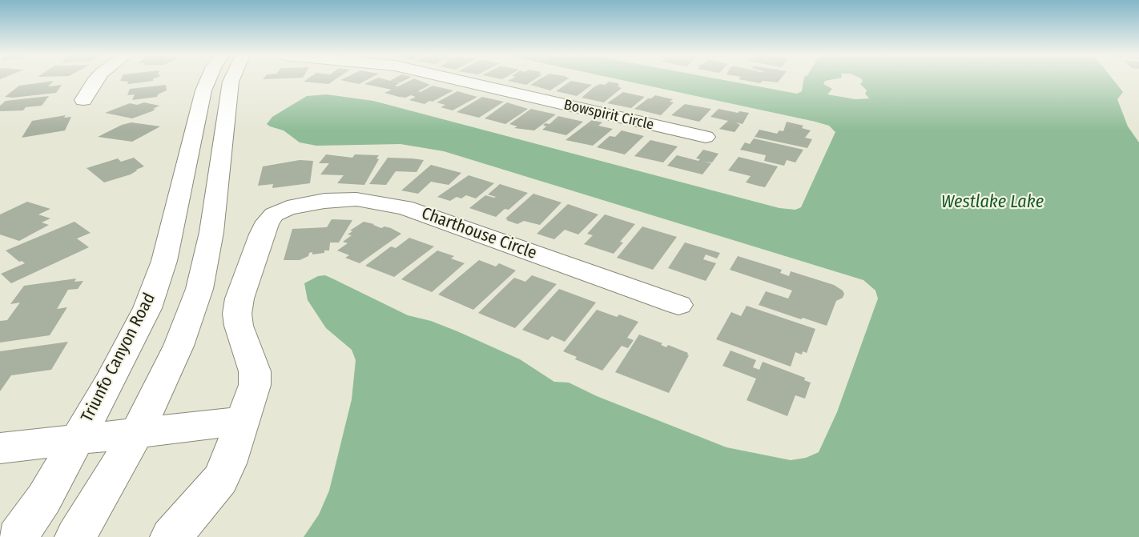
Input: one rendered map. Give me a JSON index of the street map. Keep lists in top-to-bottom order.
{
  "streets": {
    "street": ["Bowspirit Circle", "Charthouse Circle", "Triunfo Canyon Road"]
  },
  "water": ["Westlake Lake"]
}
